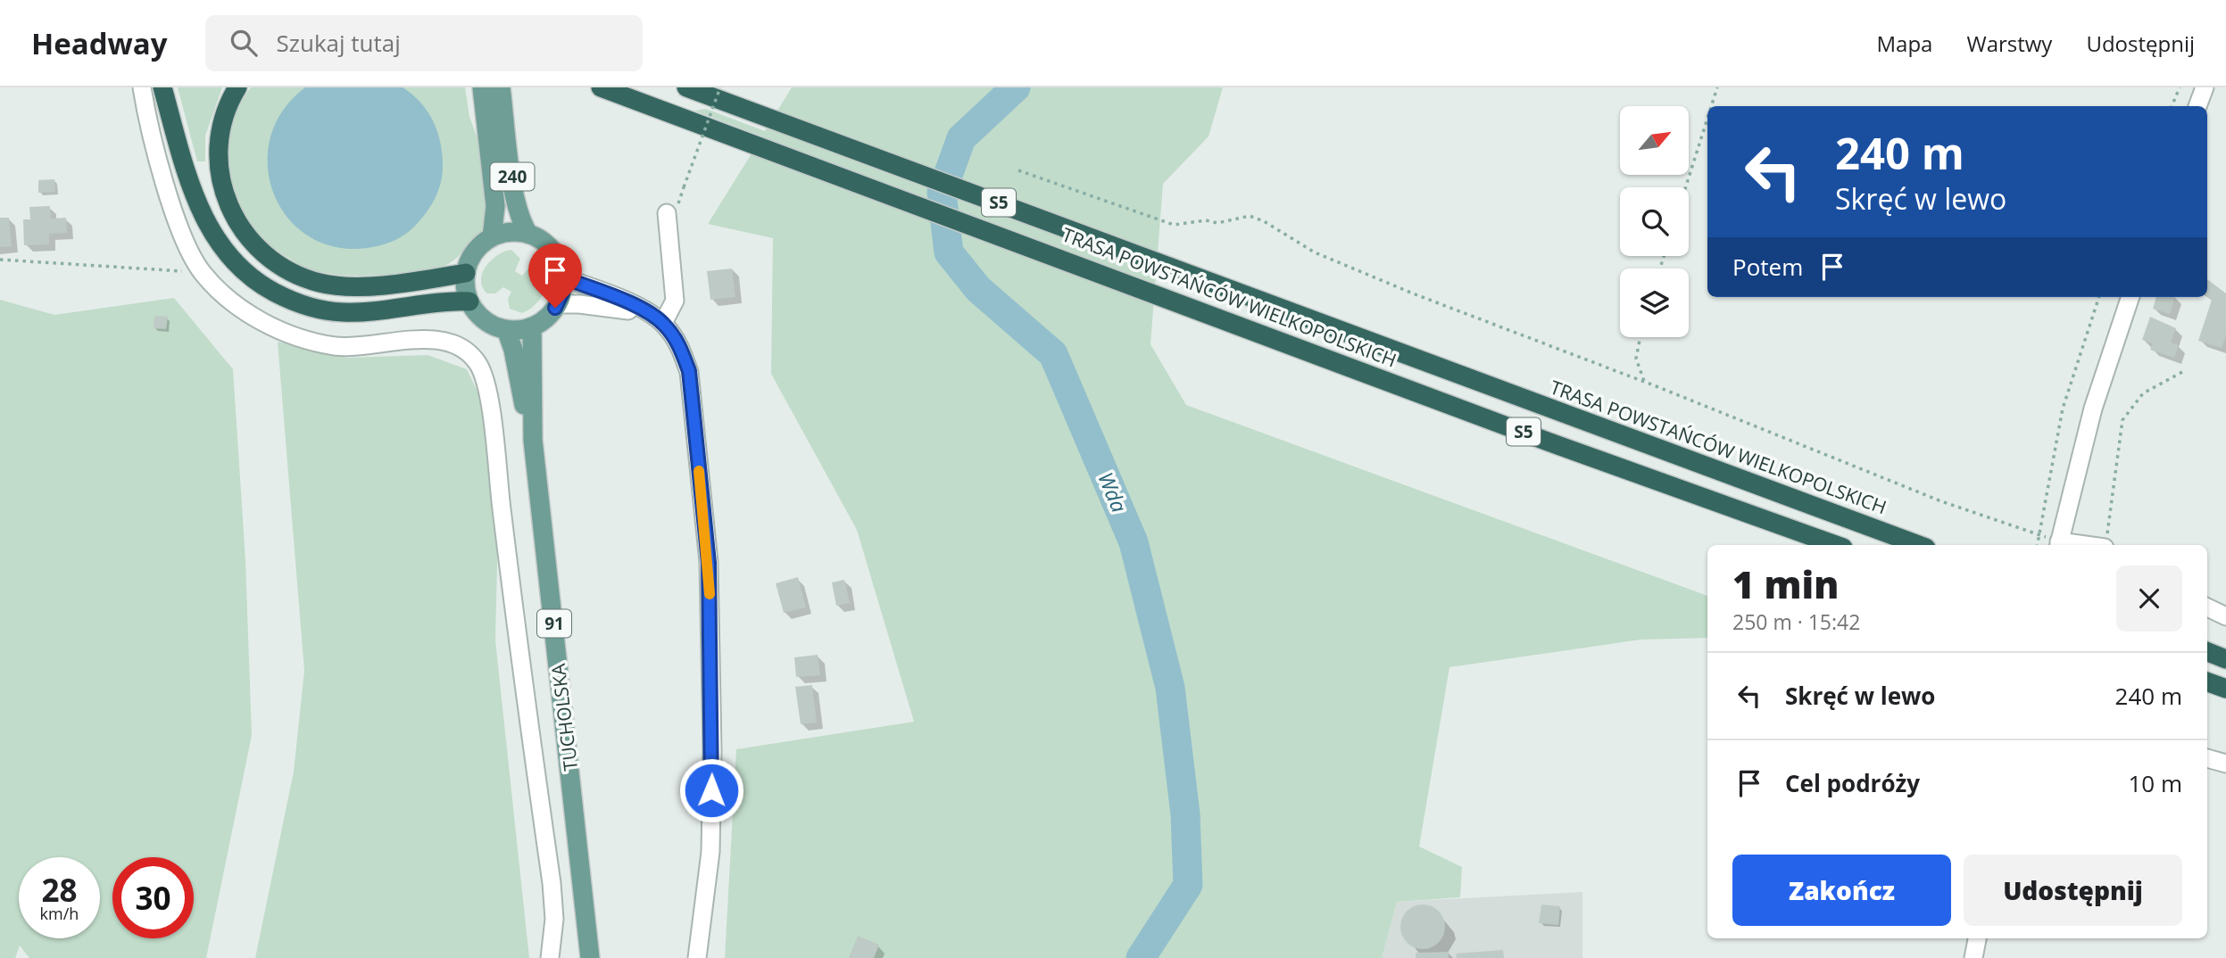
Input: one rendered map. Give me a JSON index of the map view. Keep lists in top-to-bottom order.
{
  "streets": {
    "highway": ["S5", "TRASA POWSTAŃCÓW WIELKOPOLSKICH"],
    "main road": ["240", "91", "TUCHOLSKA"]
  },
  "crossings": [
    ["240", "TUCHOLSKA"]
  ],
  "water": ["Wda"],
  "north": "top right",
  "page": {
    "header": "Headway",
    "search": "Szukaj tutaj",
    "nav": ["Mapa", "Warstwy", "Udostępnij"],
    "turn": ["240 m", "Skręć w lewo"],
    "then": "Potem",
    "heading": ["1 min", "250 m · 15:42"],
    "list": [
      {
        "name": "Skręć w lewo",
        "value": "240 m"
      },
      {
        "name": "Cel podróży",
        "value": "10 m"
      }
    ],
    "buttons": ["Zakończ", "Udostępnij"],
    "speed": "28 km/h",
    "limit": "30"
  }
}
